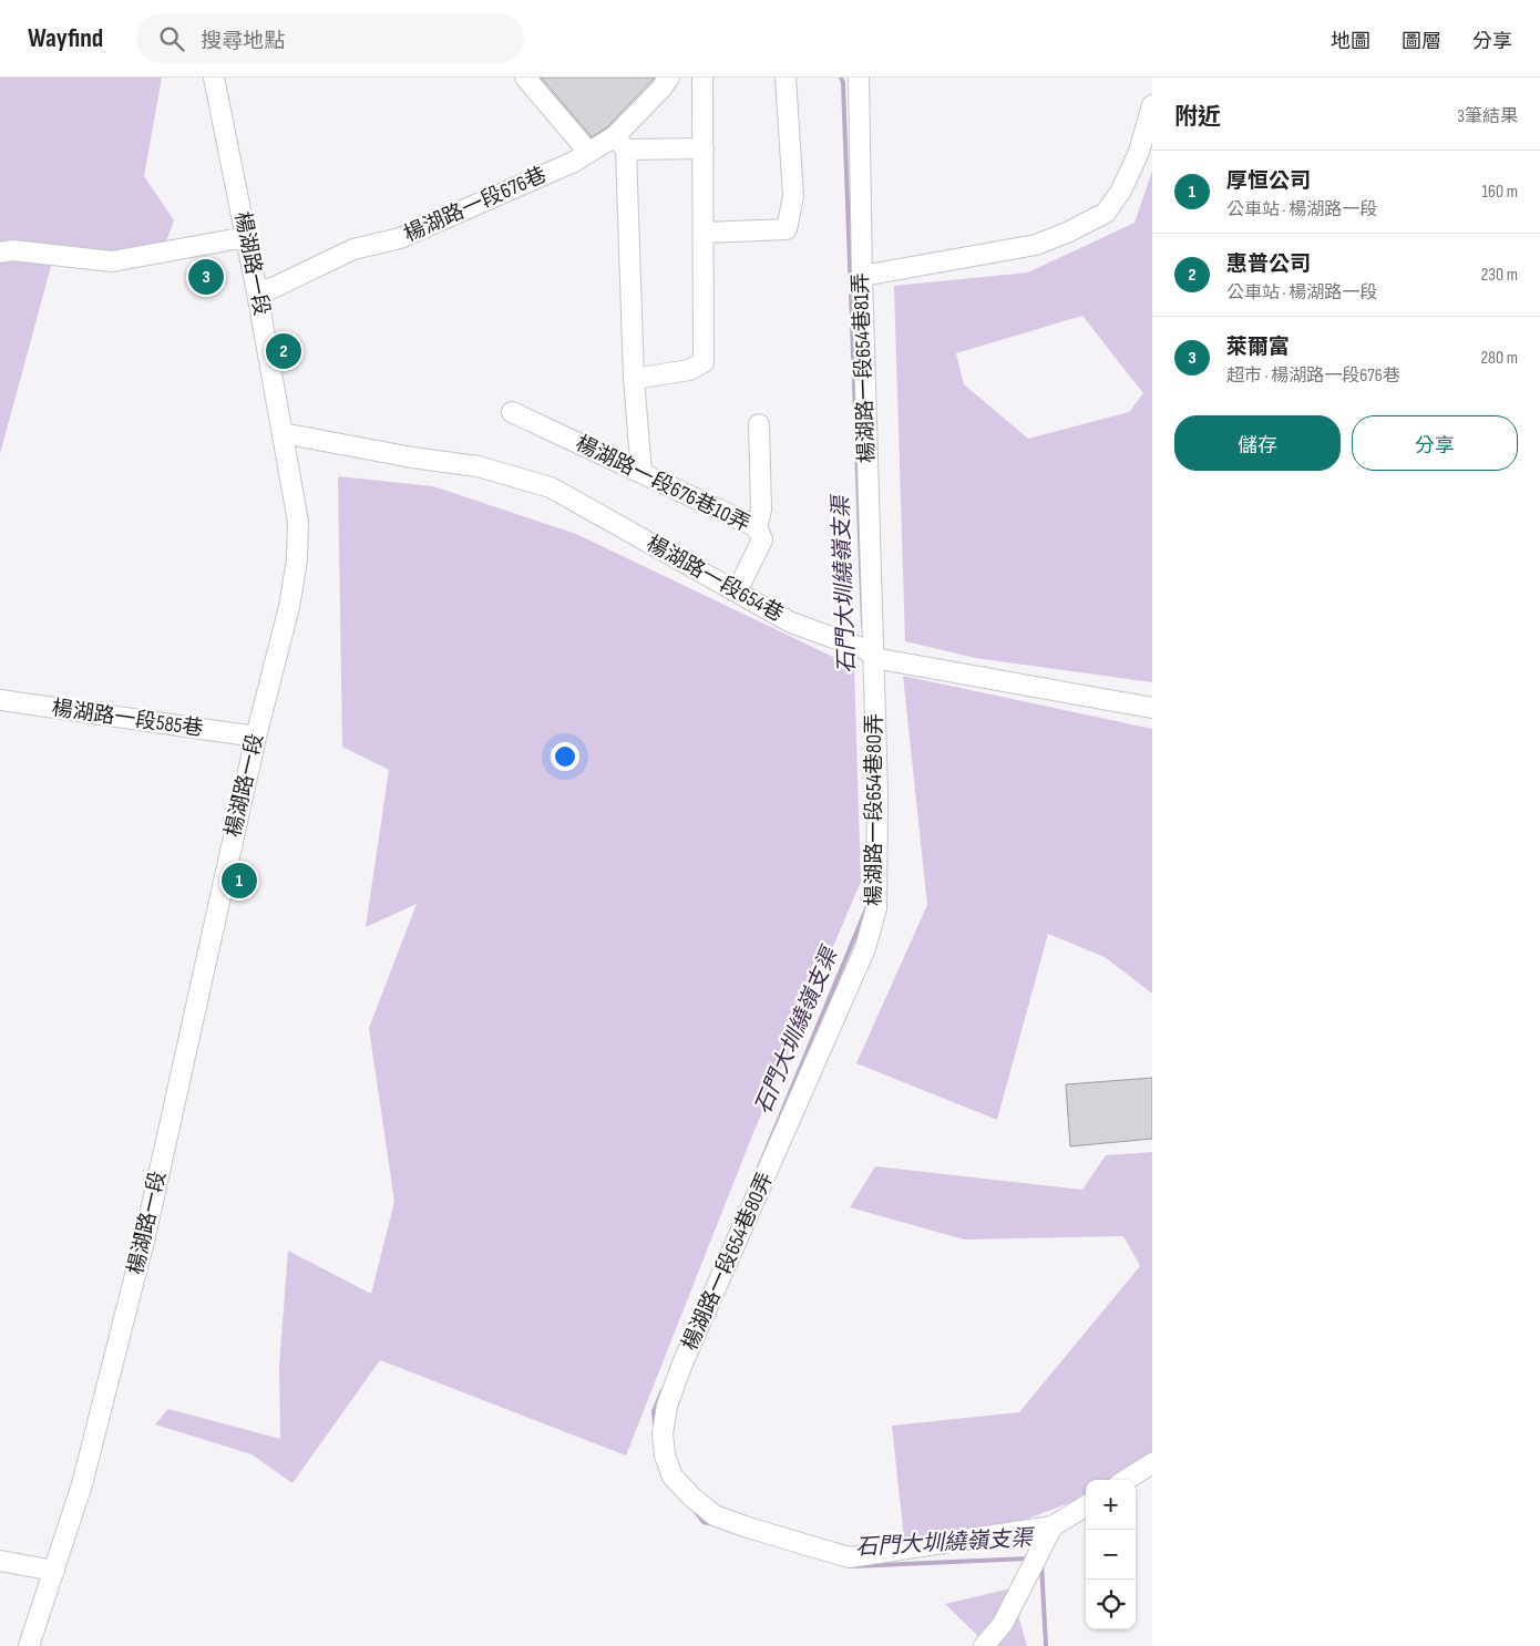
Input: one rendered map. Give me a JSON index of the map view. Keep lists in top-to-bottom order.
{
  "streets": {
    "street": [
      "楊湖路一段676巷",
      "楊湖路一段",
      "楊湖路一段654巷81弄",
      "楊湖路一段676巷10弄",
      "楊湖路一段654巷",
      "楊湖路一段585巷",
      "楊湖路一段654巷80弄"
    ]
  },
  "crossings": [
    ["楊湖路一段676巷", "楊湖路一段"],
    ["楊湖路一段", "楊湖路一段654巷"],
    ["楊湖路一段", "楊湖路一段585巷"],
    ["楊湖路一段654巷81弄", "楊湖路一段654巷"],
    ["楊湖路一段654巷81弄", "楊湖路一段654巷80弄"],
    ["楊湖路一段654巷", "楊湖路一段654巷80弄"]
  ],
  "water": ["石門大圳繞嶺支渠"],
  "page": {
    "header": "Wayfind",
    "search": "搜尋地點",
    "nav": ["地圖", "圖層", "分享"],
    "heading": ["附近", "3筆結果"],
    "list": [
      {
        "mark": "1",
        "name": "厚恒公司",
        "note": "公車站 · 楊湖路一段",
        "value": "160 m"
      },
      {
        "mark": "2",
        "name": "惠普公司",
        "note": "公車站 · 楊湖路一段",
        "value": "230 m"
      },
      {
        "mark": "3",
        "name": "萊爾富",
        "note": "超市 · 楊湖路一段676巷",
        "value": "280 m"
      }
    ],
    "pins": ["3", "2", "1"],
    "buttons": ["儲存", "分享"],
    "map_buttons": ["+", "−"]
  }
}
